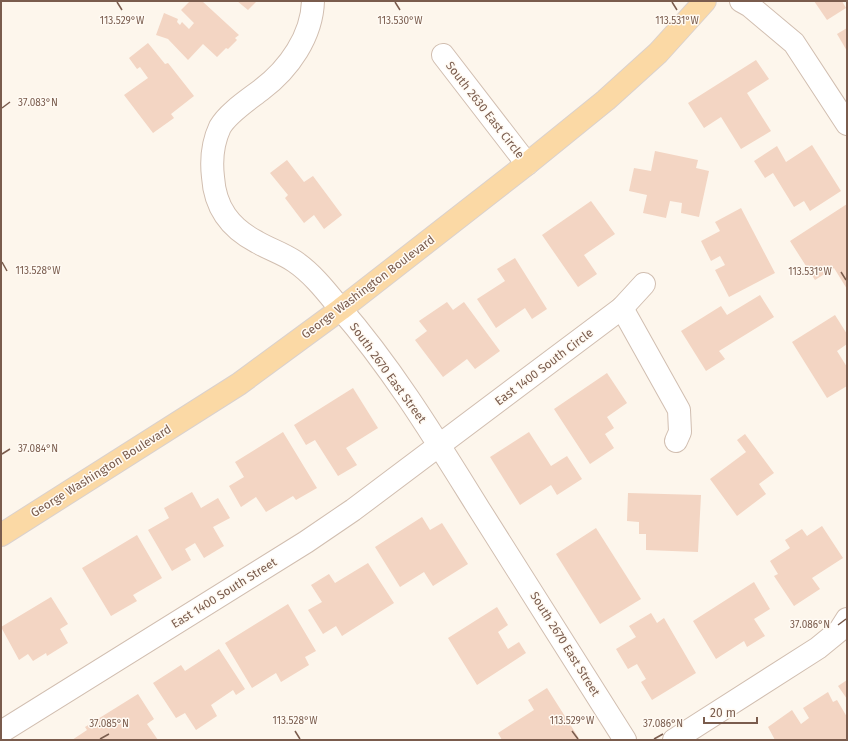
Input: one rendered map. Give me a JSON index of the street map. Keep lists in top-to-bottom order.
{
  "streets": {
    "main road": ["George Washington Boulevard"],
    "street": [
      "South 2630 East Circle",
      "East 1400 South Circle",
      "South 2670 East Street",
      "East 1400 South Street"
    ]
  },
  "crossings": [
    ["South 2630 East Circle", "George Washington Boulevard"],
    ["George Washington Boulevard", "South 2670 East Street"],
    ["East 1400 South Circle", "South 2670 East Street"],
    ["East 1400 South Circle", "East 1400 South Street"],
    ["South 2670 East Street", "East 1400 South Street"]
  ],
  "scale_bar": "20 m",
  "coordinates": [
    "113.529°W",
    "113.530°W",
    "113.531°W",
    "37.083°N",
    "113.528°W",
    "37.084°N",
    "37.086°N",
    "37.085°N"
  ]
}
